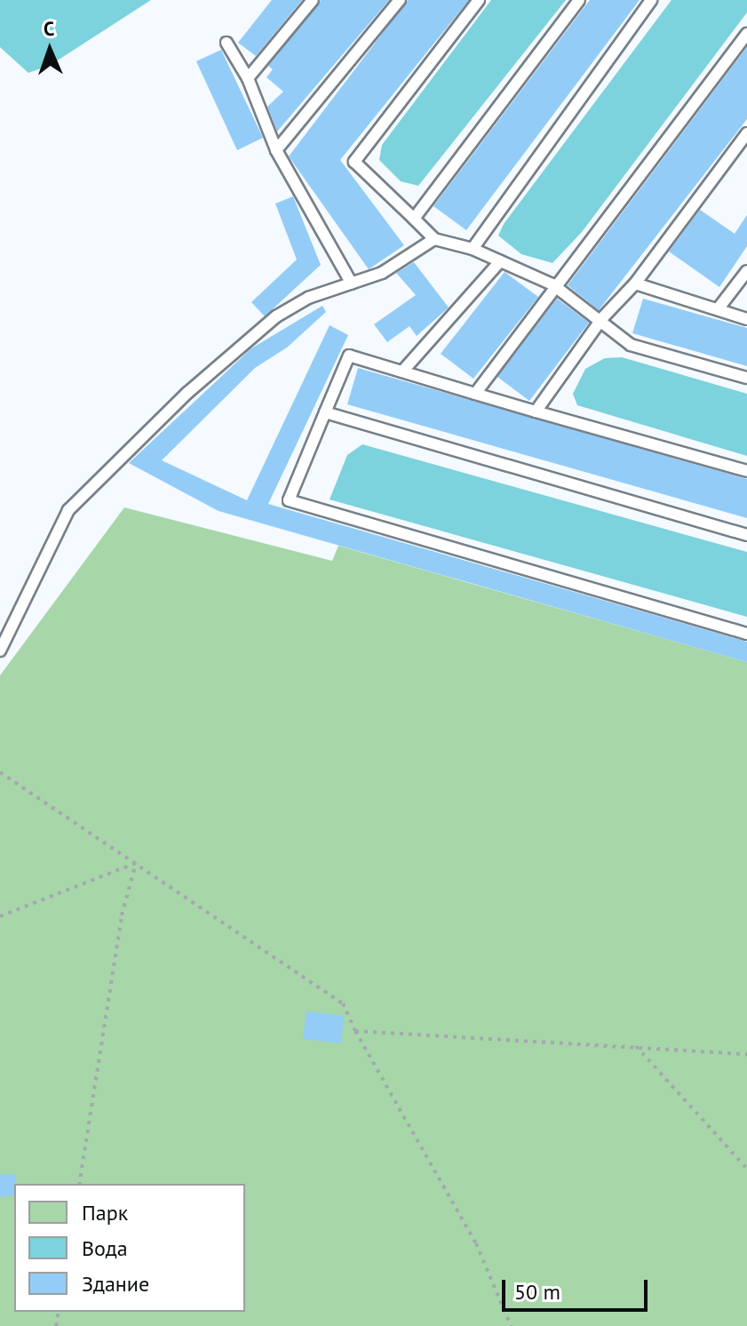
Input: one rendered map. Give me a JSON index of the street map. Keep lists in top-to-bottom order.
{
  "legend": ["Парк", "Вода", "Здание"],
  "scale_bar": "50 m",
  "north": "top"
}
